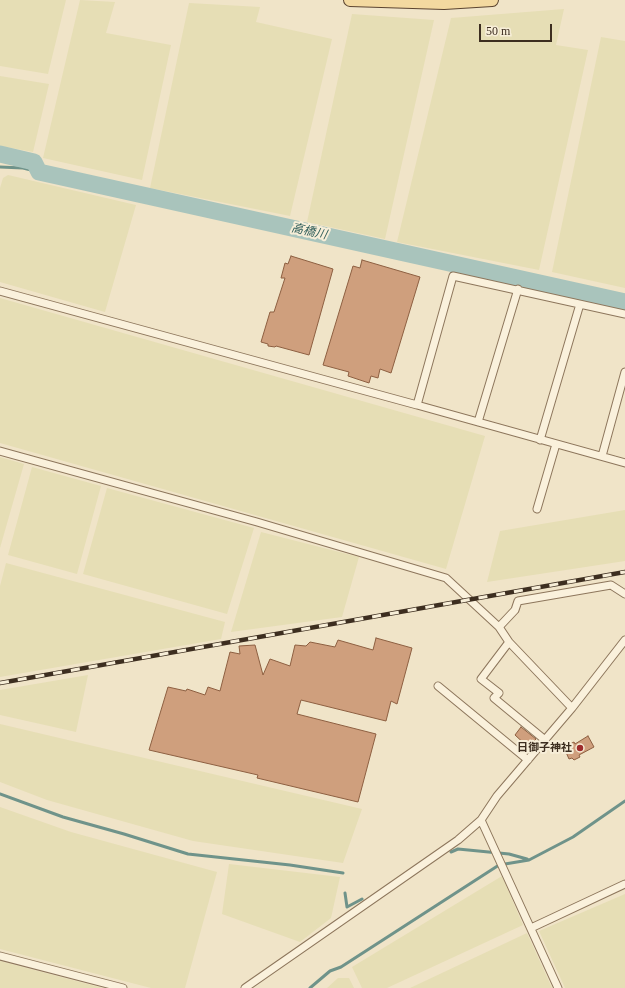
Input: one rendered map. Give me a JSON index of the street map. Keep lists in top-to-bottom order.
{
  "water": ["高橋川"],
  "places": ["日御子神社"],
  "scale_bar": "50 m"
}
